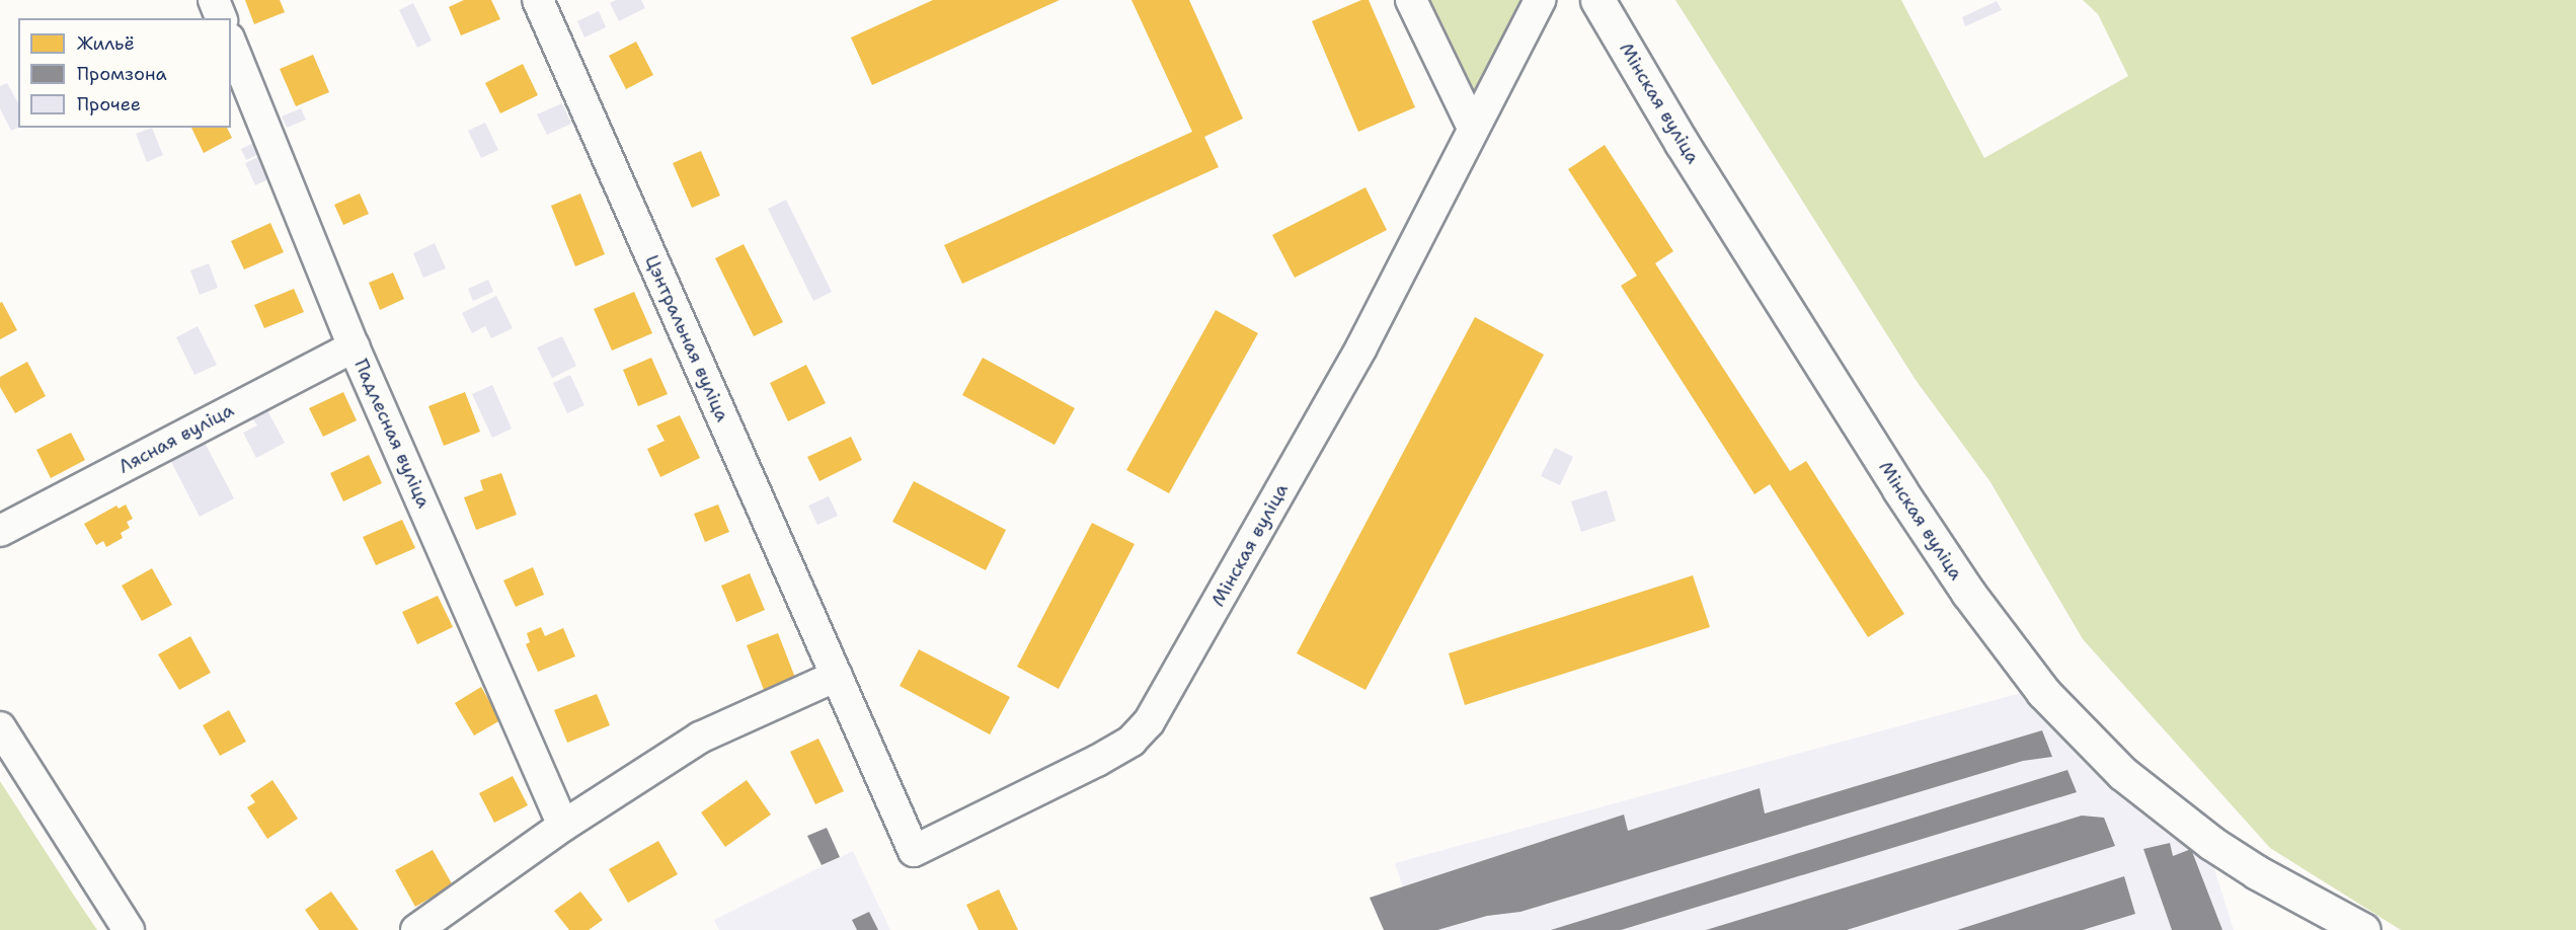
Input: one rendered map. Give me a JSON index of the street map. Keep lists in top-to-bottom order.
{
  "streets": {
    "main road": ["Мінская вуліца"],
    "street": ["Цэнтральная вуліца", "Падлесная вуліца", "Лясная вуліца"]
  },
  "crossings": [
    ["Мінская вуліца", "Цэнтральная вуліца"],
    ["Падлесная вуліца", "Лясная вуліца"]
  ],
  "legend": ["Жильё", "Промзона", "Прочее"]
}
